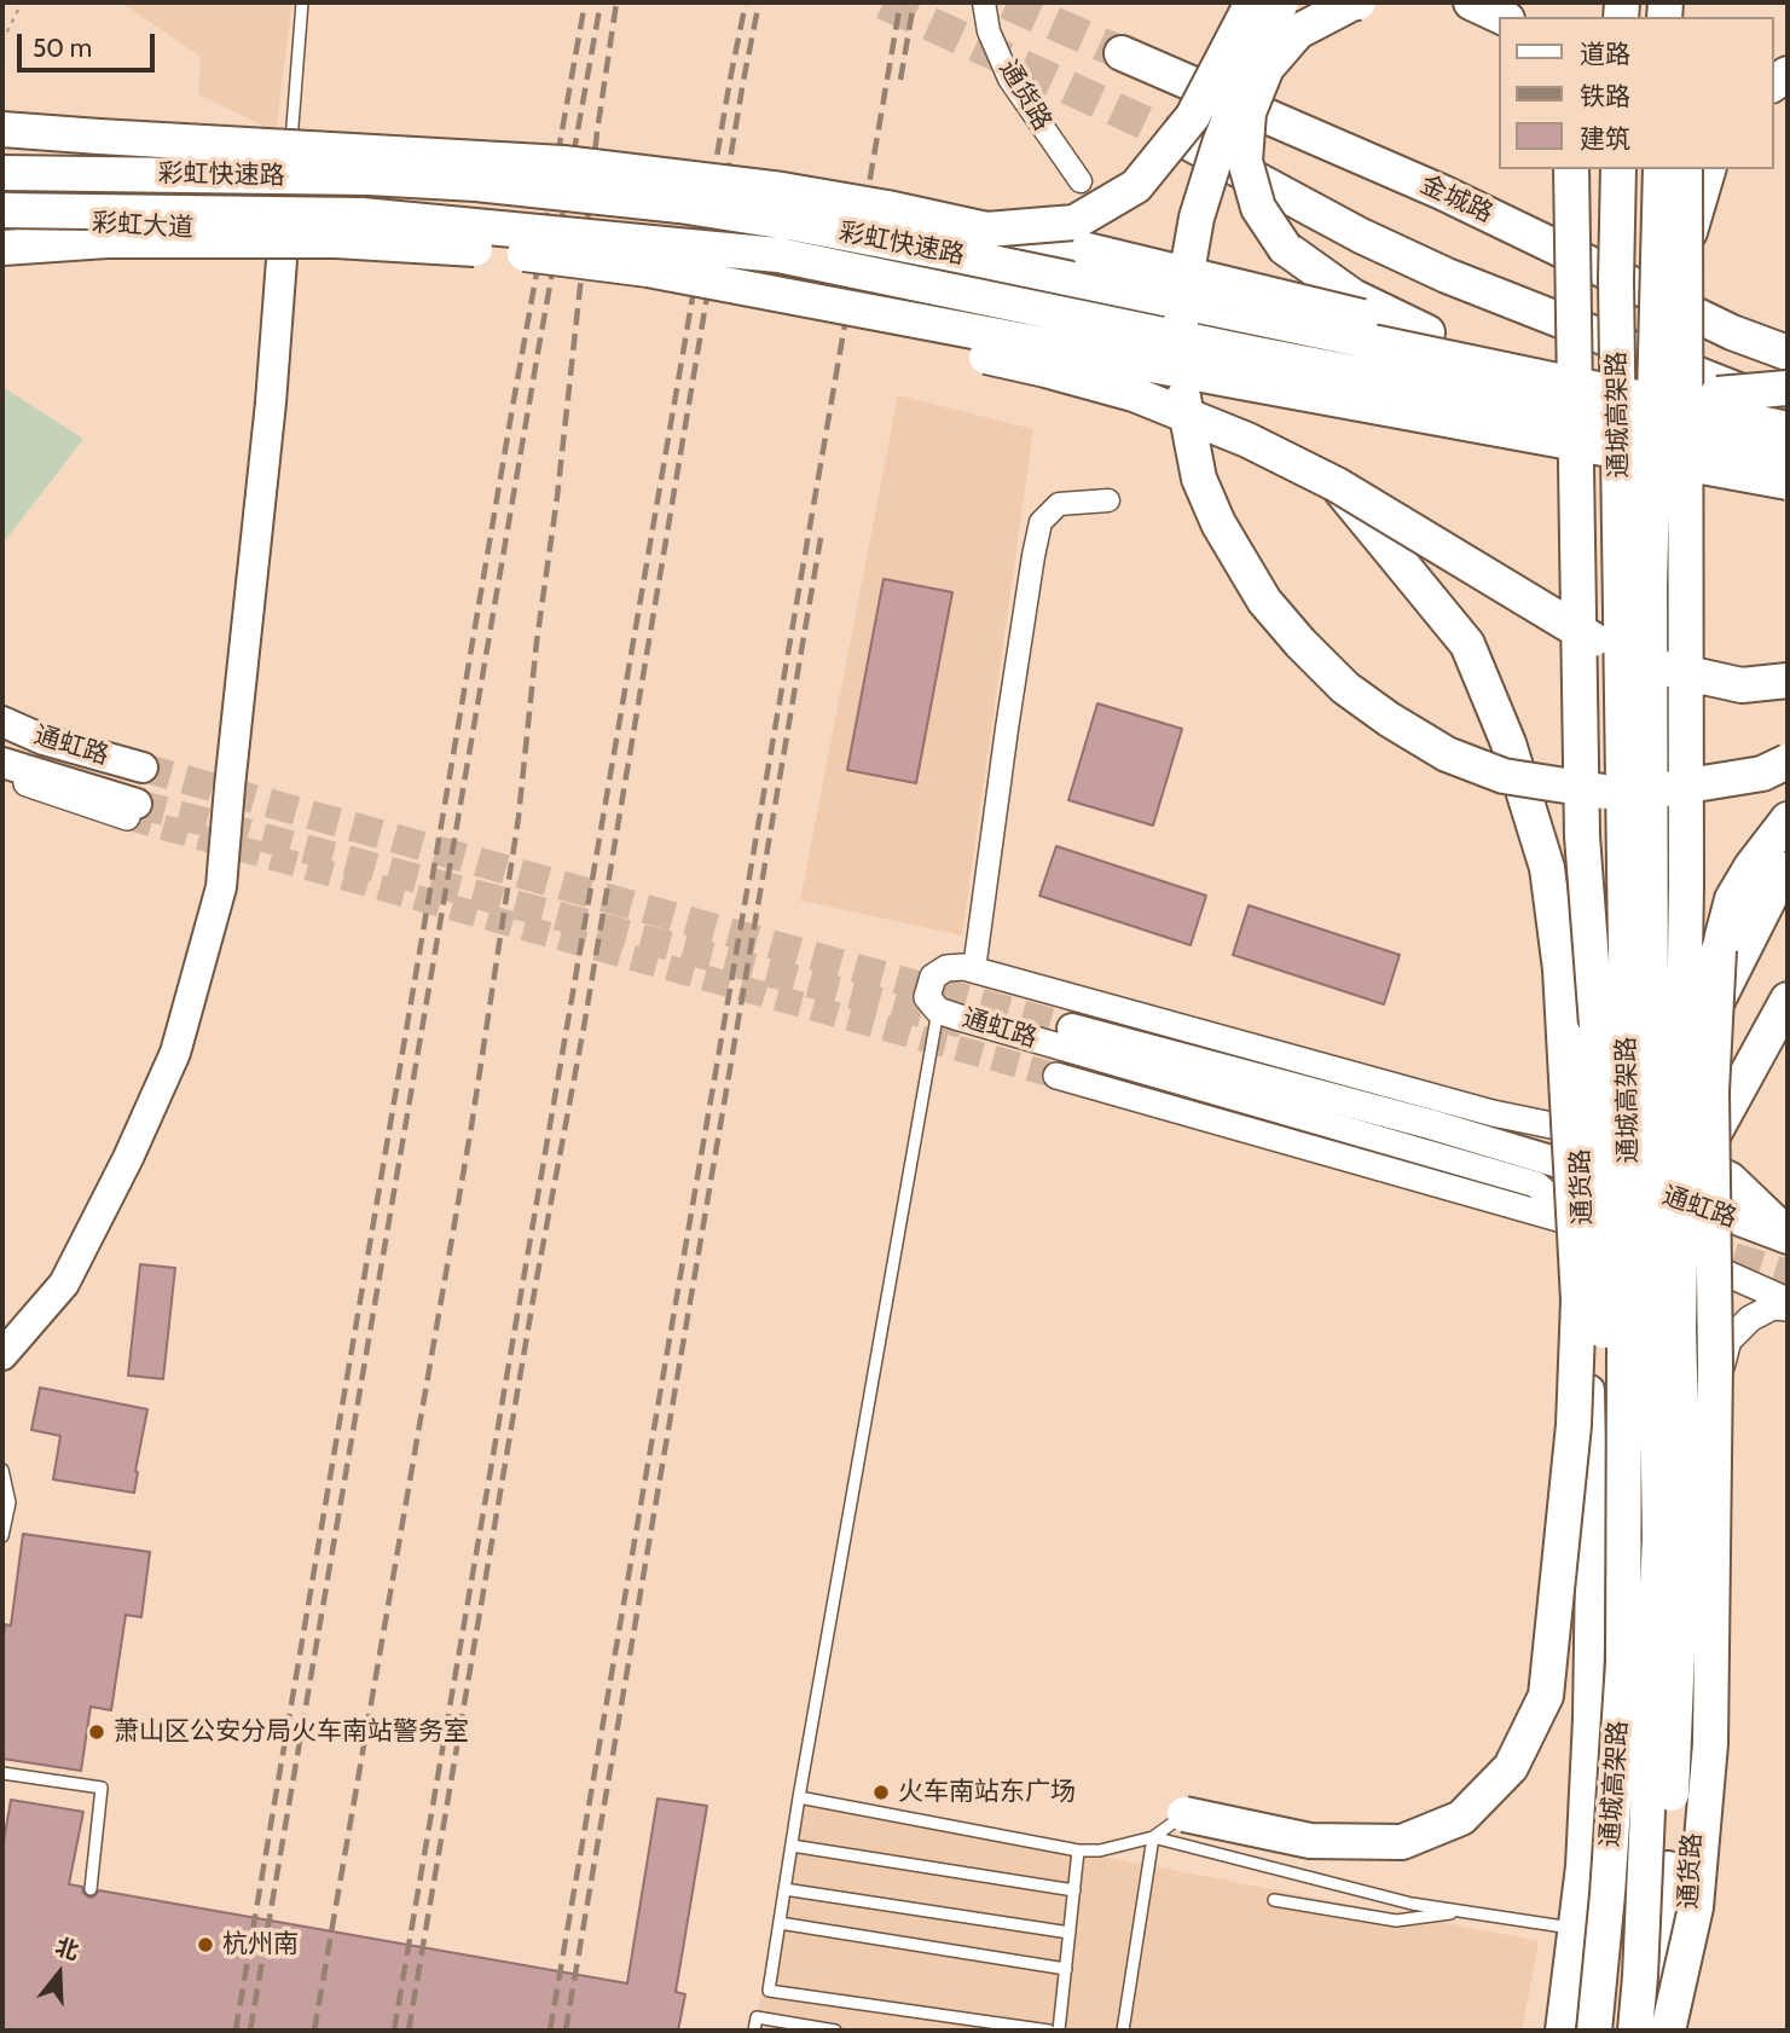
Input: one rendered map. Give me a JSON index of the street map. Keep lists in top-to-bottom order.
{
  "streets": {
    "main road": [
      "通货路",
      "彩虹快速路",
      "金城路",
      "彩虹大道",
      "通城高架路",
      "通虹路"
    ]
  },
  "crossings": [
    ["通货路", "通虹路"]
  ],
  "places": ["萧山区公安分局火车南站警务室", "火车南站东广场", "杭州南"],
  "legend": ["道路", "铁路", "建筑"],
  "scale_bar": "50 m",
  "north": "top"
}
